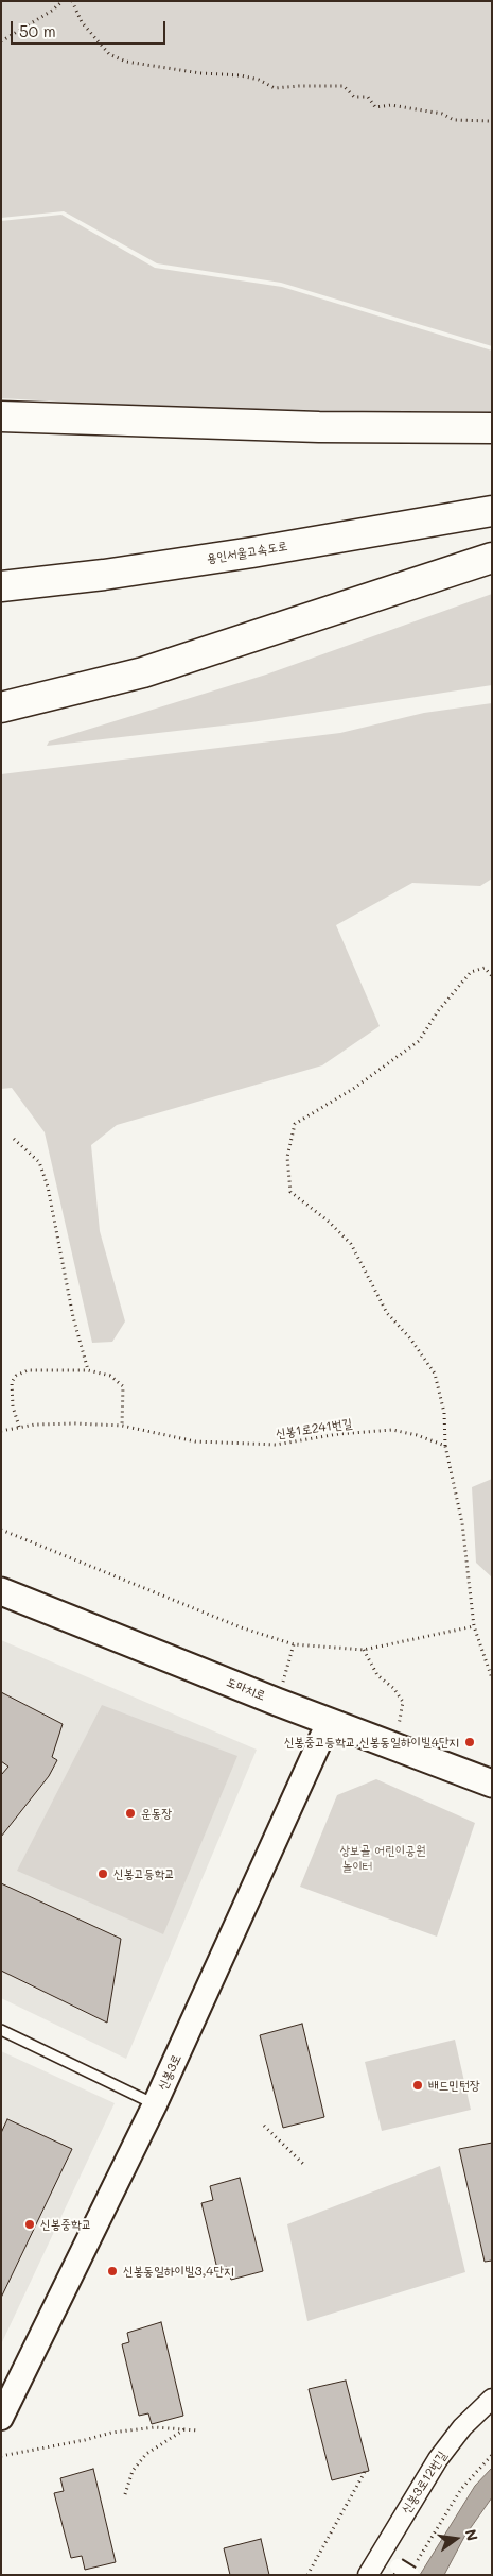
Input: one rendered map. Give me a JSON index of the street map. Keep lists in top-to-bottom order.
{
  "streets": {
    "highway": ["용인서울고속도로"],
    "main road": ["도마치로"],
    "street": ["신봉3로", "신봉3로12번길"],
    "path": ["신봉1로241번길"]
  },
  "crossings": [
    ["도마치로", "신봉3로"]
  ],
  "parks": ["상보골 어린이공원", "놀이터"],
  "places": [
    "신봉중고등학교.신봉동일하이빌4단지",
    "운동장",
    "신봉고등학교",
    "배드민턴장",
    "신봉중학교",
    "신봉동일하이빌3,4단지"
  ],
  "scale_bar": "50 m",
  "north": "right"
}
